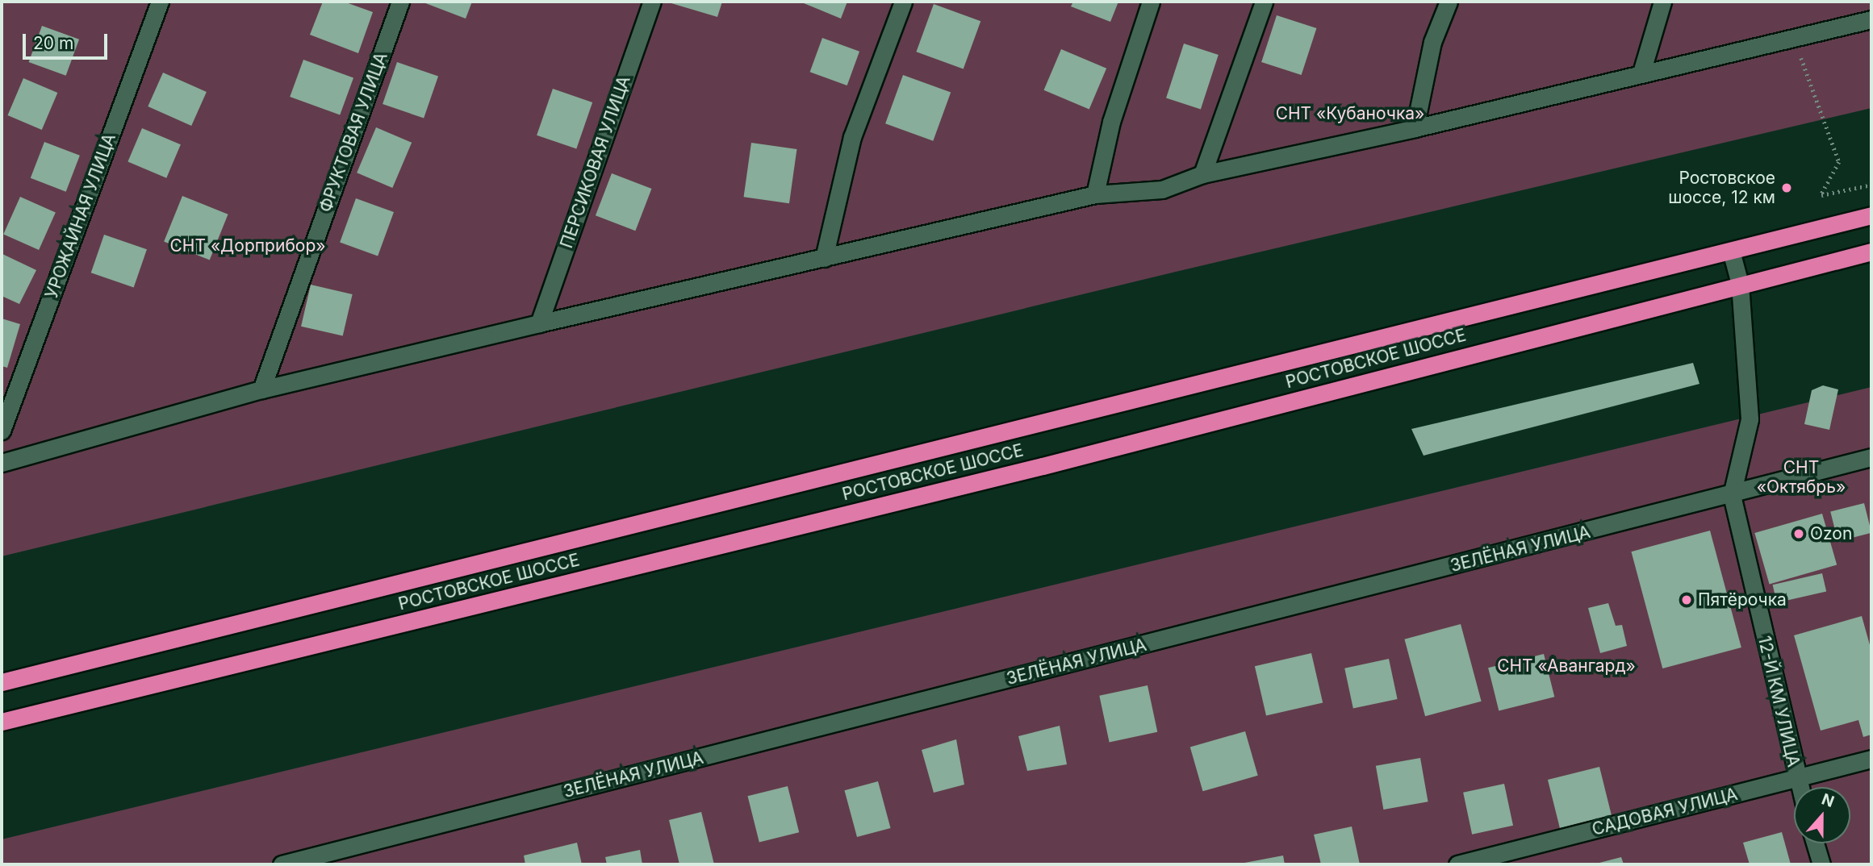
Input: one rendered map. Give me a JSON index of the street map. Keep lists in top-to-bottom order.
{
  "streets": {
    "highway": ["РОСТОВСКОЕ ШОССЕ"],
    "street": [
      "ФРУКТОВАЯ УЛИЦА",
      "ПЕРСИКОВАЯ УЛИЦА",
      "УРОЖАЙНАЯ УЛИЦА",
      "ЗЕЛЁНАЯ УЛИЦА",
      "12-Й КМ УЛИЦА",
      "САДОВАЯ УЛИЦА"
    ]
  },
  "crossings": [
    ["ЗЕЛЁНАЯ УЛИЦА", "12-Й КМ УЛИЦА"],
    ["12-Й КМ УЛИЦА", "САДОВАЯ УЛИЦА"]
  ],
  "parks": [
    "СНТ «Кубаночка»",
    "СНТ «Дорприбор»",
    "СНТ «Октябрь»",
    "СНТ «Авангард»"
  ],
  "places": ["Ростовское шоссе, 12 км", "Ozon", "Пятёрочка"],
  "scale_bar": "20 m",
  "north": "top"
}
